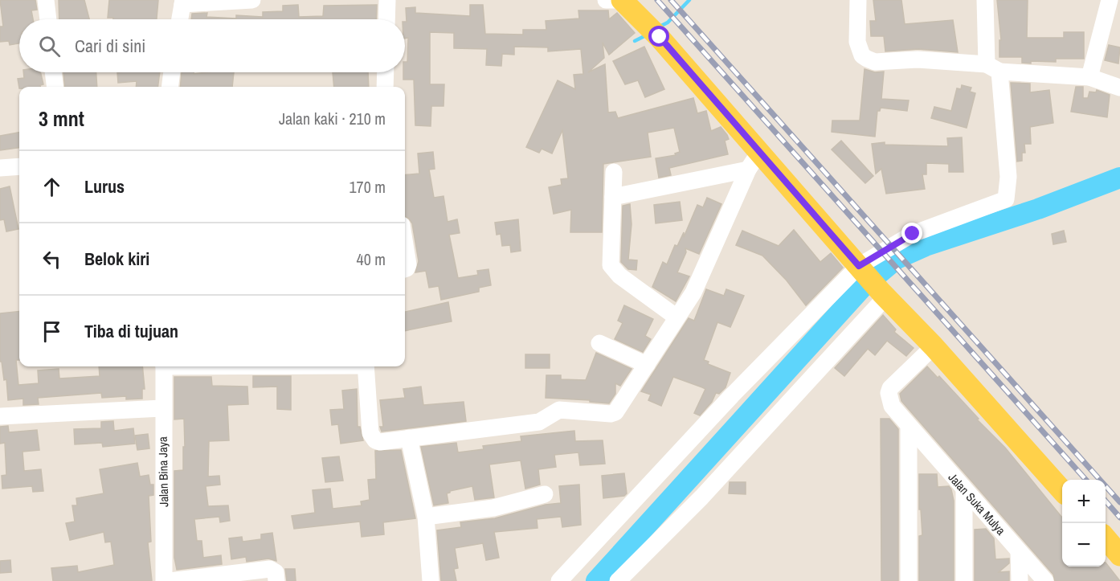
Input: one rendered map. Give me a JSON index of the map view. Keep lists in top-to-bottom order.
{
  "streets": {
    "street": ["Jalan Bina Jaya", "Jalan Suka Mulya"]
  },
  "page": {
    "search": "Cari di sini",
    "heading": ["3 mnt", "Jalan kaki · 210 m"],
    "list": [
      ["Lurus", "170 m"],
      ["Belok kiri", "40 m"],
      "Tiba di tujuan"
    ],
    "map_buttons": ["+", "−"]
  }
}
